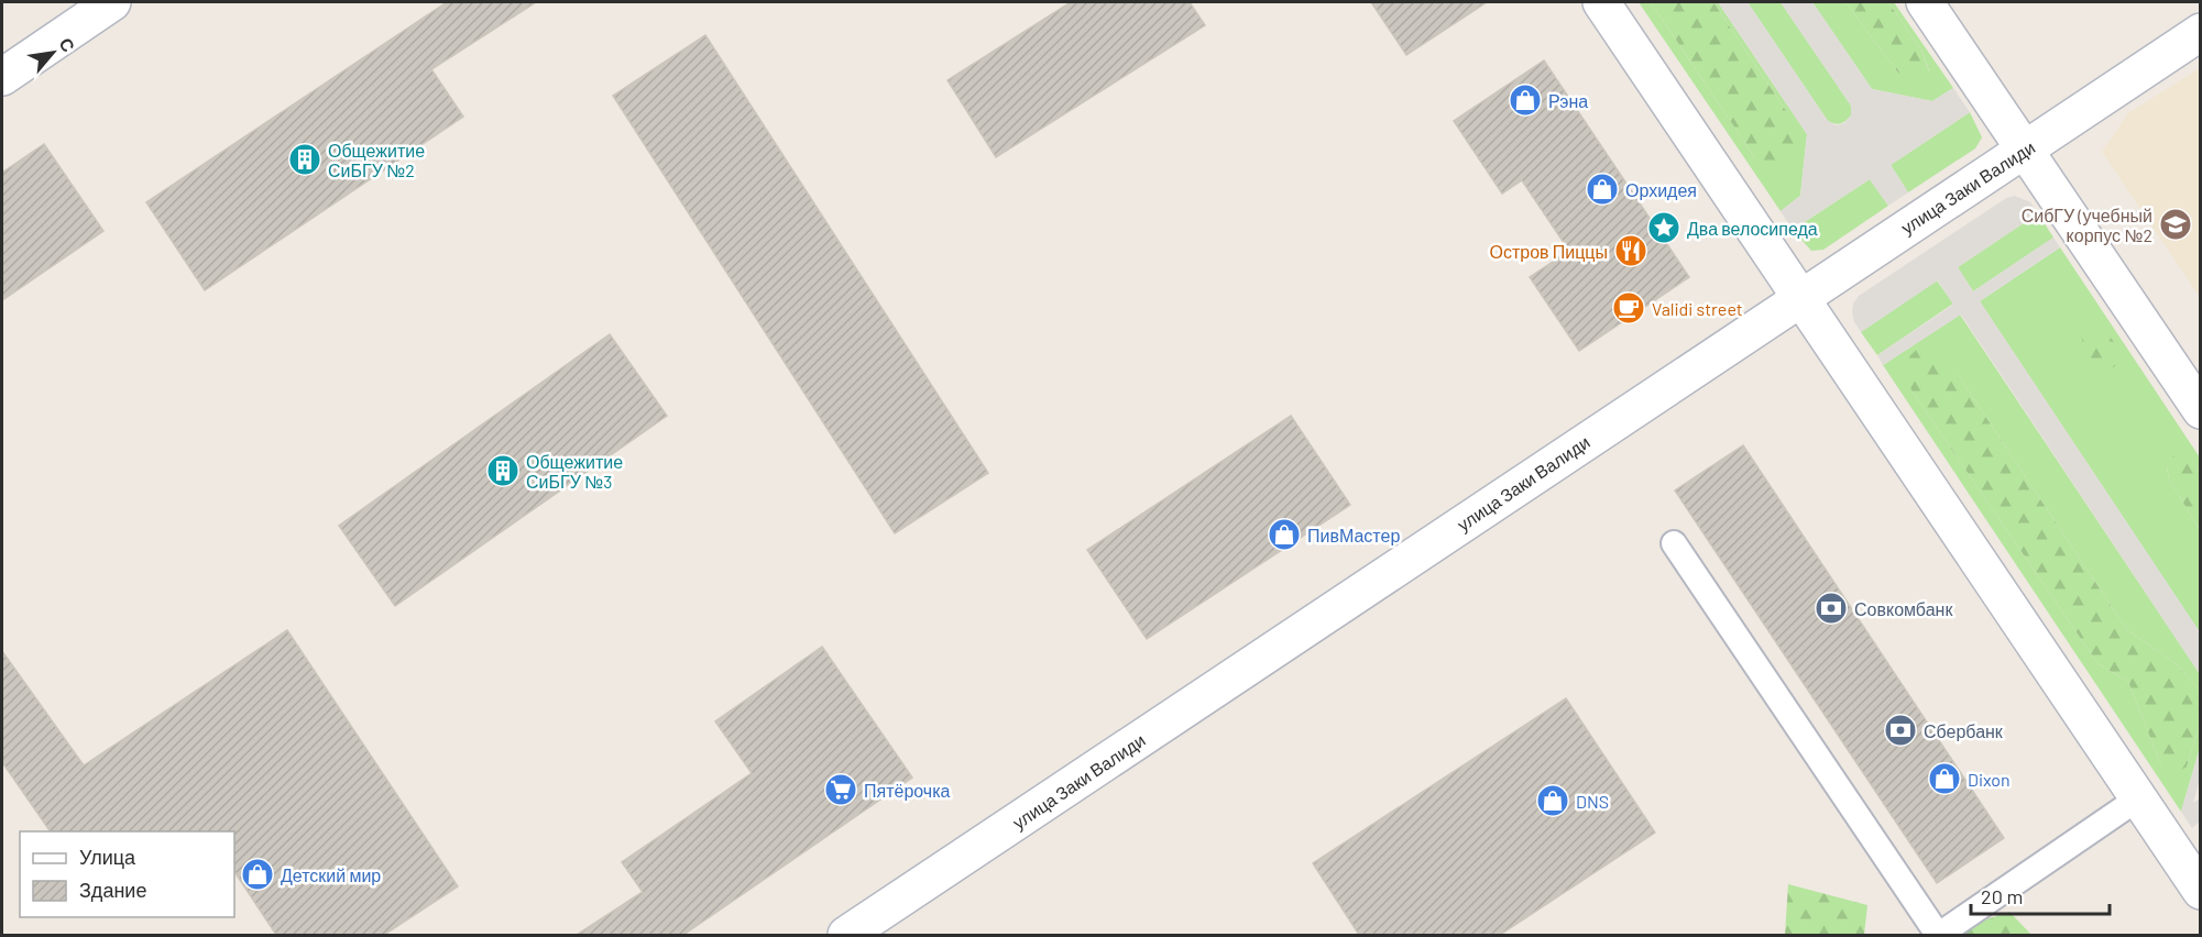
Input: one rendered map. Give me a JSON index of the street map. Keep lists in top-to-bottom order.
{
  "streets": {
    "street": ["улица Заки Валиди"]
  },
  "places": {
    "shop": [
      "Рэна",
      "Орхидея",
      "ПивМастер",
      "Dixon",
      "DNS",
      "Детский мир"
    ],
    "building": ["Общежитие СиБГУ №2", "Общежитие СиБГУ №3"],
    "school or university": ["СибГУ (учебный корпус №2"],
    "place": ["Два велосипеда"],
    "restaurant": ["Остров Пиццы"],
    "cafe": ["Validi street"],
    "bank": ["Совкомбанк", "Сбербанк"],
    "supermarket": ["Пятёрочка"]
  },
  "legend": ["Улица", "Здание"],
  "scale_bar": "20 m",
  "north": "top right"
}
